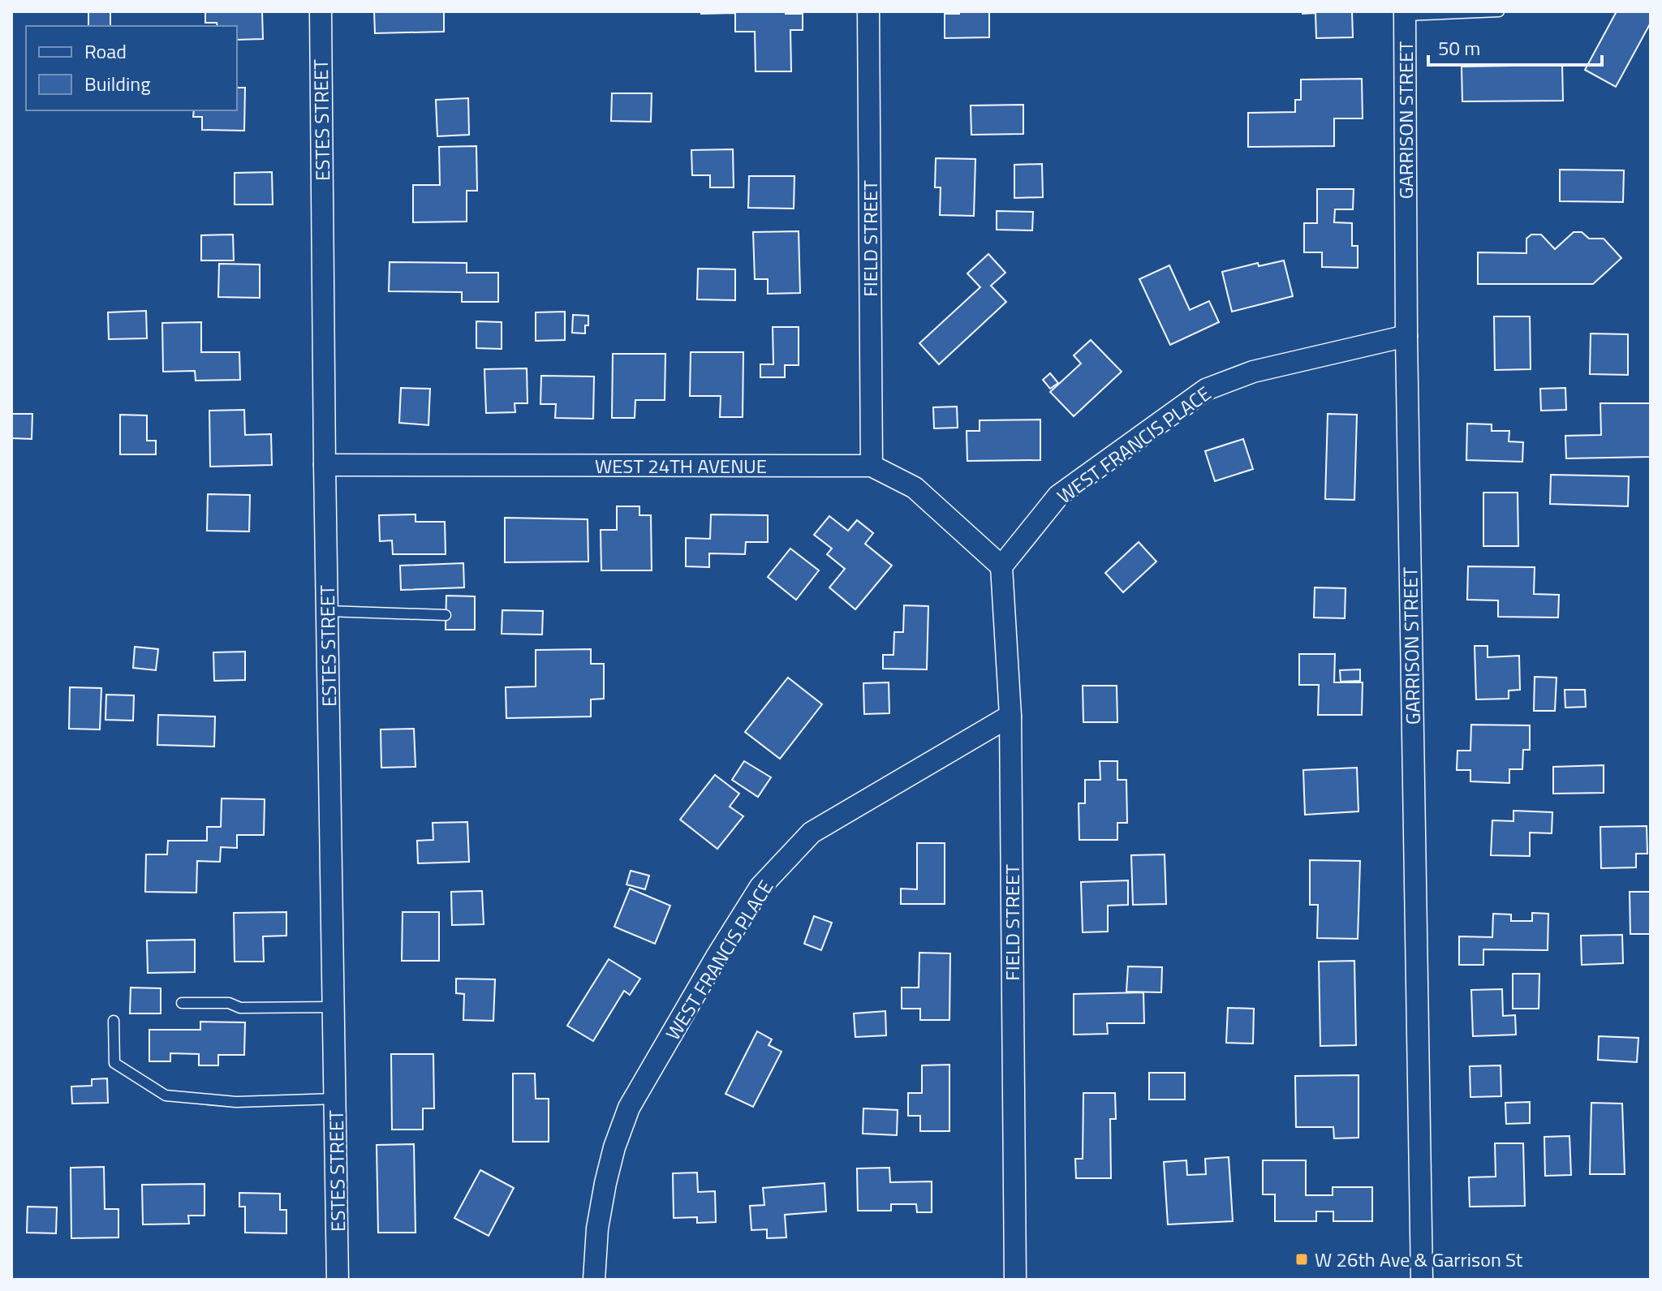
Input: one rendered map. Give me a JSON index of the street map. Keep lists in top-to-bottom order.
{
  "streets": {
    "street": [
      "ESTES STREET",
      "GARRISON STREET",
      "FIELD STREET",
      "WEST FRANCIS PLACE",
      "WEST 24TH AVENUE"
    ]
  },
  "crossings": [
    ["ESTES STREET", "WEST 24TH AVENUE"],
    ["GARRISON STREET", "WEST FRANCIS PLACE"],
    ["FIELD STREET", "WEST FRANCIS PLACE"],
    ["FIELD STREET", "WEST 24TH AVENUE"],
    ["WEST FRANCIS PLACE", "WEST 24TH AVENUE"]
  ],
  "places": {
    "transit": ["W 26th Ave & Garrison St"]
  },
  "legend": ["Road", "Building"],
  "scale_bar": "50 m"
}
